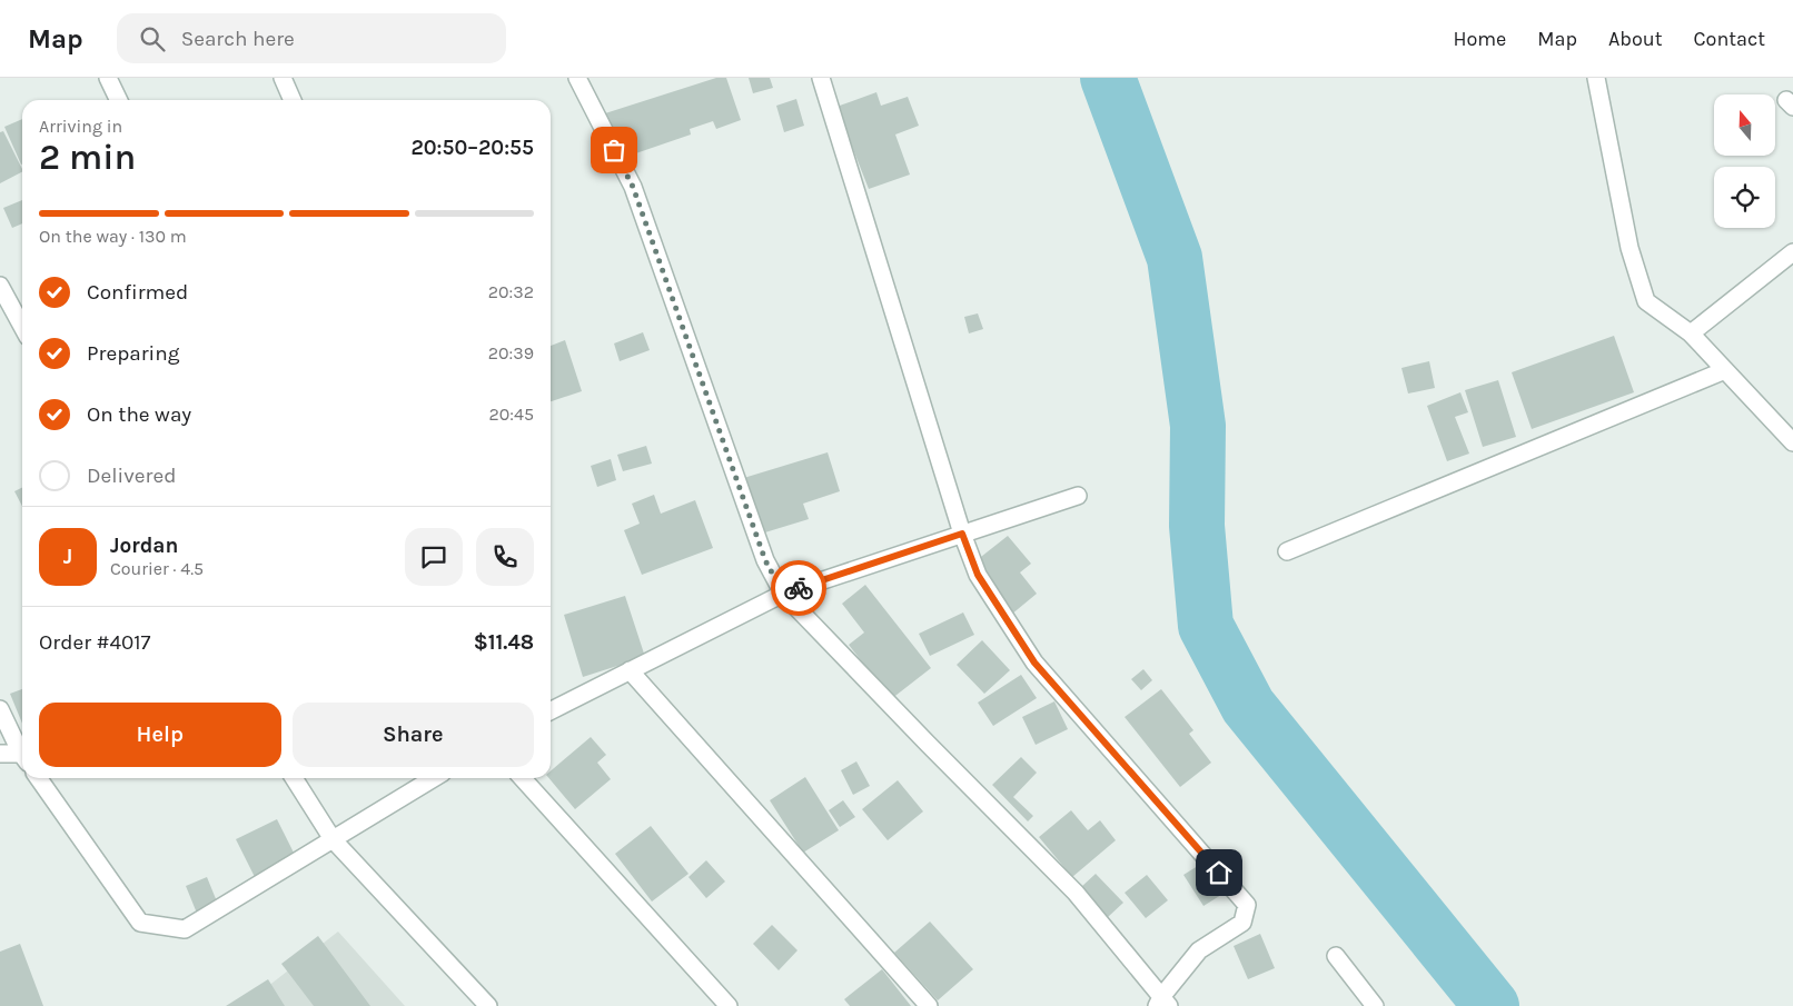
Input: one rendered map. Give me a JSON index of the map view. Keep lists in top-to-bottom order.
{
  "north": "top",
  "page": {
    "header": "Map",
    "search": "Search here",
    "nav": [
      "Home",
      "Map",
      "About",
      "Contact"
    ],
    "heading": ["2 min", "Arriving in", "20:50–20:55"],
    "panel": [
      "Jordan",
      "Courier · 4.5",
      "Order #4017",
      "$11.48"
    ],
    "bar": "On the way · 130 m",
    "list": [
      ["Confirmed", "20:32"],
      ["Preparing", "20:39"],
      ["On the way", "20:45"],
      "Delivered"
    ],
    "round": "J",
    "buttons": ["Help", "Share"]
  }
}
